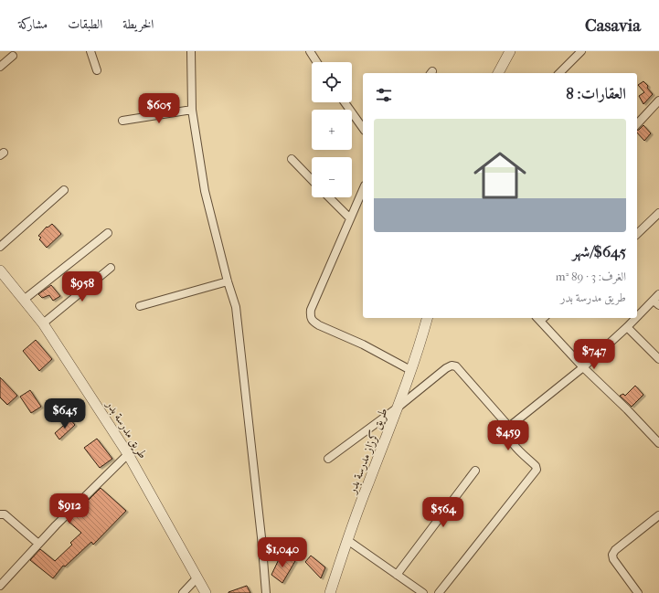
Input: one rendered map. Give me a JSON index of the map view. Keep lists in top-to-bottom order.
{
  "streets": {
    "street": ["طريق مدرسة بدر", "طريق كرزاز مدرسة بدر"]
  },
  "page": {
    "header": "Casavia",
    "nav": ["الخريطة", "الطبقات", "مشاركة"],
    "map_buttons": ["+", "−"],
    "heading": "العقارات: 8",
    "price": [
      "$605",
      "$958",
      "$747",
      "$645",
      "$459",
      "$912",
      "$564",
      "$1,040"
    ],
    "list": [
      {
        "name": "$645/شهر",
        "note": "الغرف: 3 · 89 m² · طريق مدرسة بدر"
      }
    ]
  }
}
